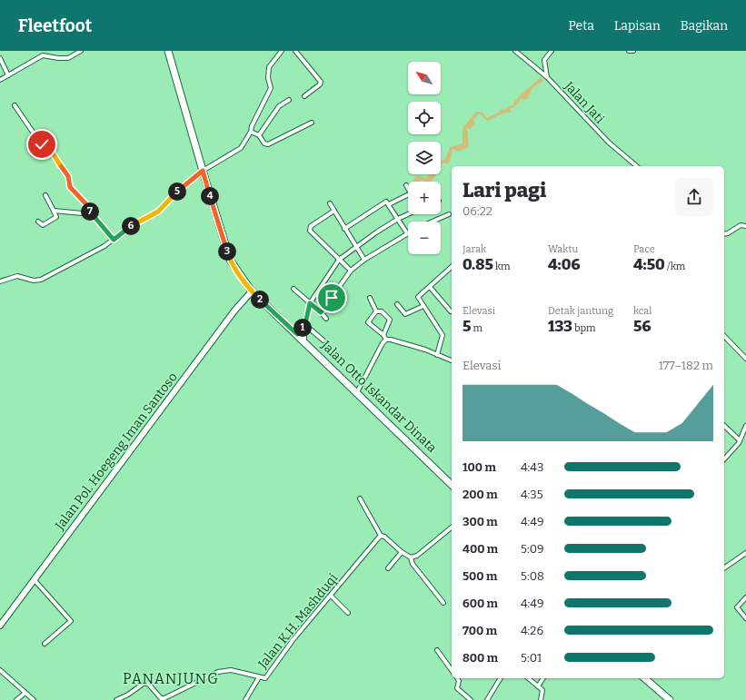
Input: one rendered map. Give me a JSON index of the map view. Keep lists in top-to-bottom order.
{
  "streets": {
    "main road": ["Jalan Otto Iskandar Dinata"],
    "street": ["Jalan Jati", "Jalan Pol. Hoegeng Iman Santoso", "Jalan K.H. Mashduqi"]
  },
  "crossings": [
    ["Jalan Otto Iskandar Dinata", "Jalan Pol. Hoegeng Iman Santoso"]
  ],
  "districts": ["PANANJUNG"],
  "north": "top left",
  "page": {
    "header": "Fleetfoot",
    "nav": ["Peta", "Lapisan", "Bagikan"],
    "map_buttons": ["+", "−"],
    "heading": ["Lari pagi", "06:22"],
    "pins": [
      "5",
      "4",
      "7",
      "6",
      "3",
      "2",
      "1"
    ],
    "stats": [
      ["Jarak", "0.85 km"],
      ["Waktu", "4:06"],
      ["Pace", "4:50 /km"],
      ["Elevasi", "5 m"],
      ["Detak jantung", "133 bpm"],
      ["kcal", "56"]
    ],
    "chart": ["Elevasi", "177–182 m"],
    "list": [
      {
        "name": "100 m",
        "note": "4:43"
      },
      {
        "name": "200 m",
        "note": "4:35"
      },
      {
        "name": "300 m",
        "note": "4:49"
      },
      {
        "name": "400 m",
        "note": "5:09"
      },
      {
        "name": "500 m",
        "note": "5:08"
      },
      {
        "name": "600 m",
        "note": "4:49"
      },
      {
        "name": "700 m",
        "note": "4:26"
      },
      {
        "name": "800 m",
        "note": "5:01"
      }
    ]
  }
}
